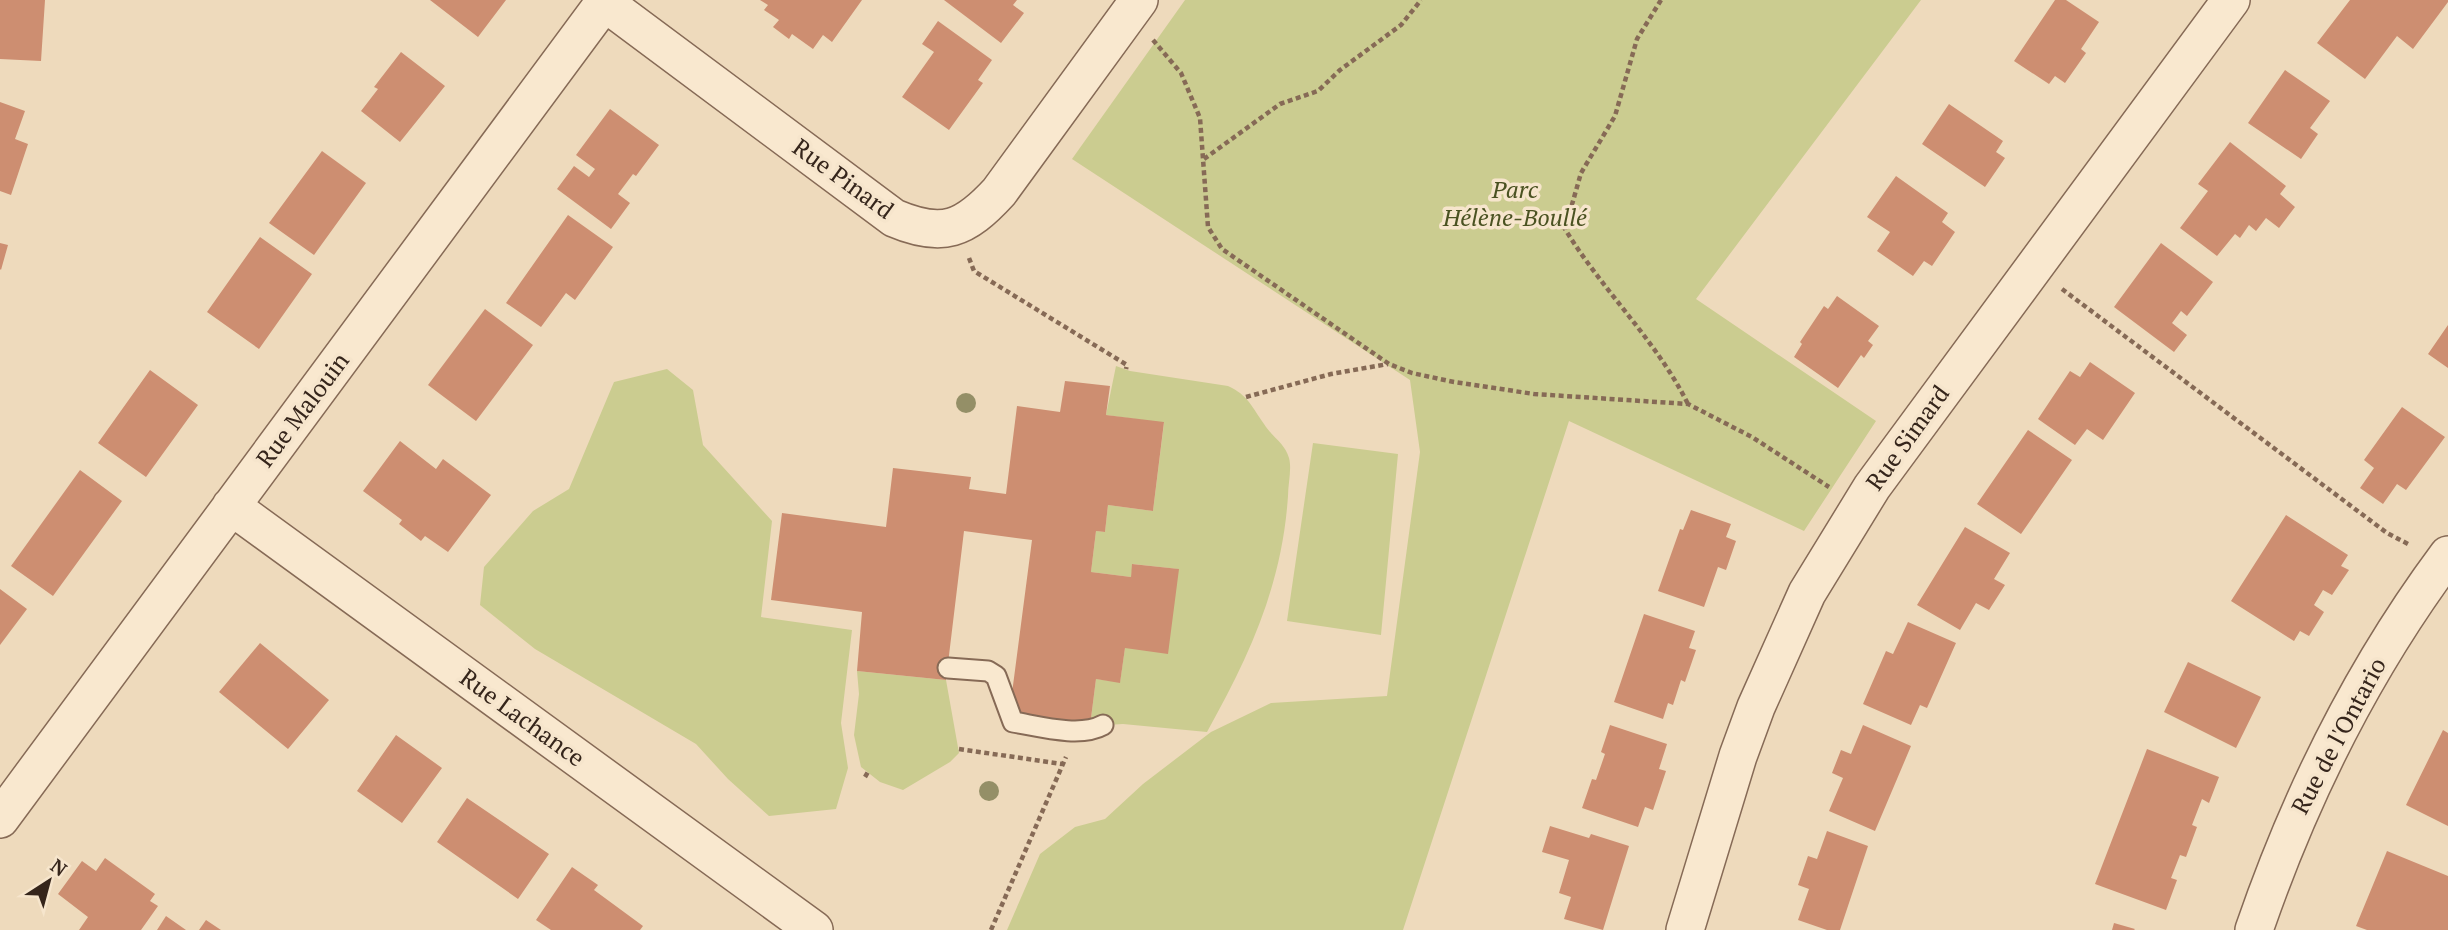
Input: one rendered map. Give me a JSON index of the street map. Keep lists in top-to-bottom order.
{
  "streets": {
    "street": [
      "Rue Pinard",
      "Rue Malouin",
      "Rue Simard",
      "Rue Lachance",
      "Rue de l'Ontario"
    ]
  },
  "crossings": [
    ["Rue Pinard", "Rue Malouin"],
    ["Rue Malouin", "Rue Lachance"]
  ],
  "parks": ["Parc Hélène-Boullé"],
  "north": "top right"
}
